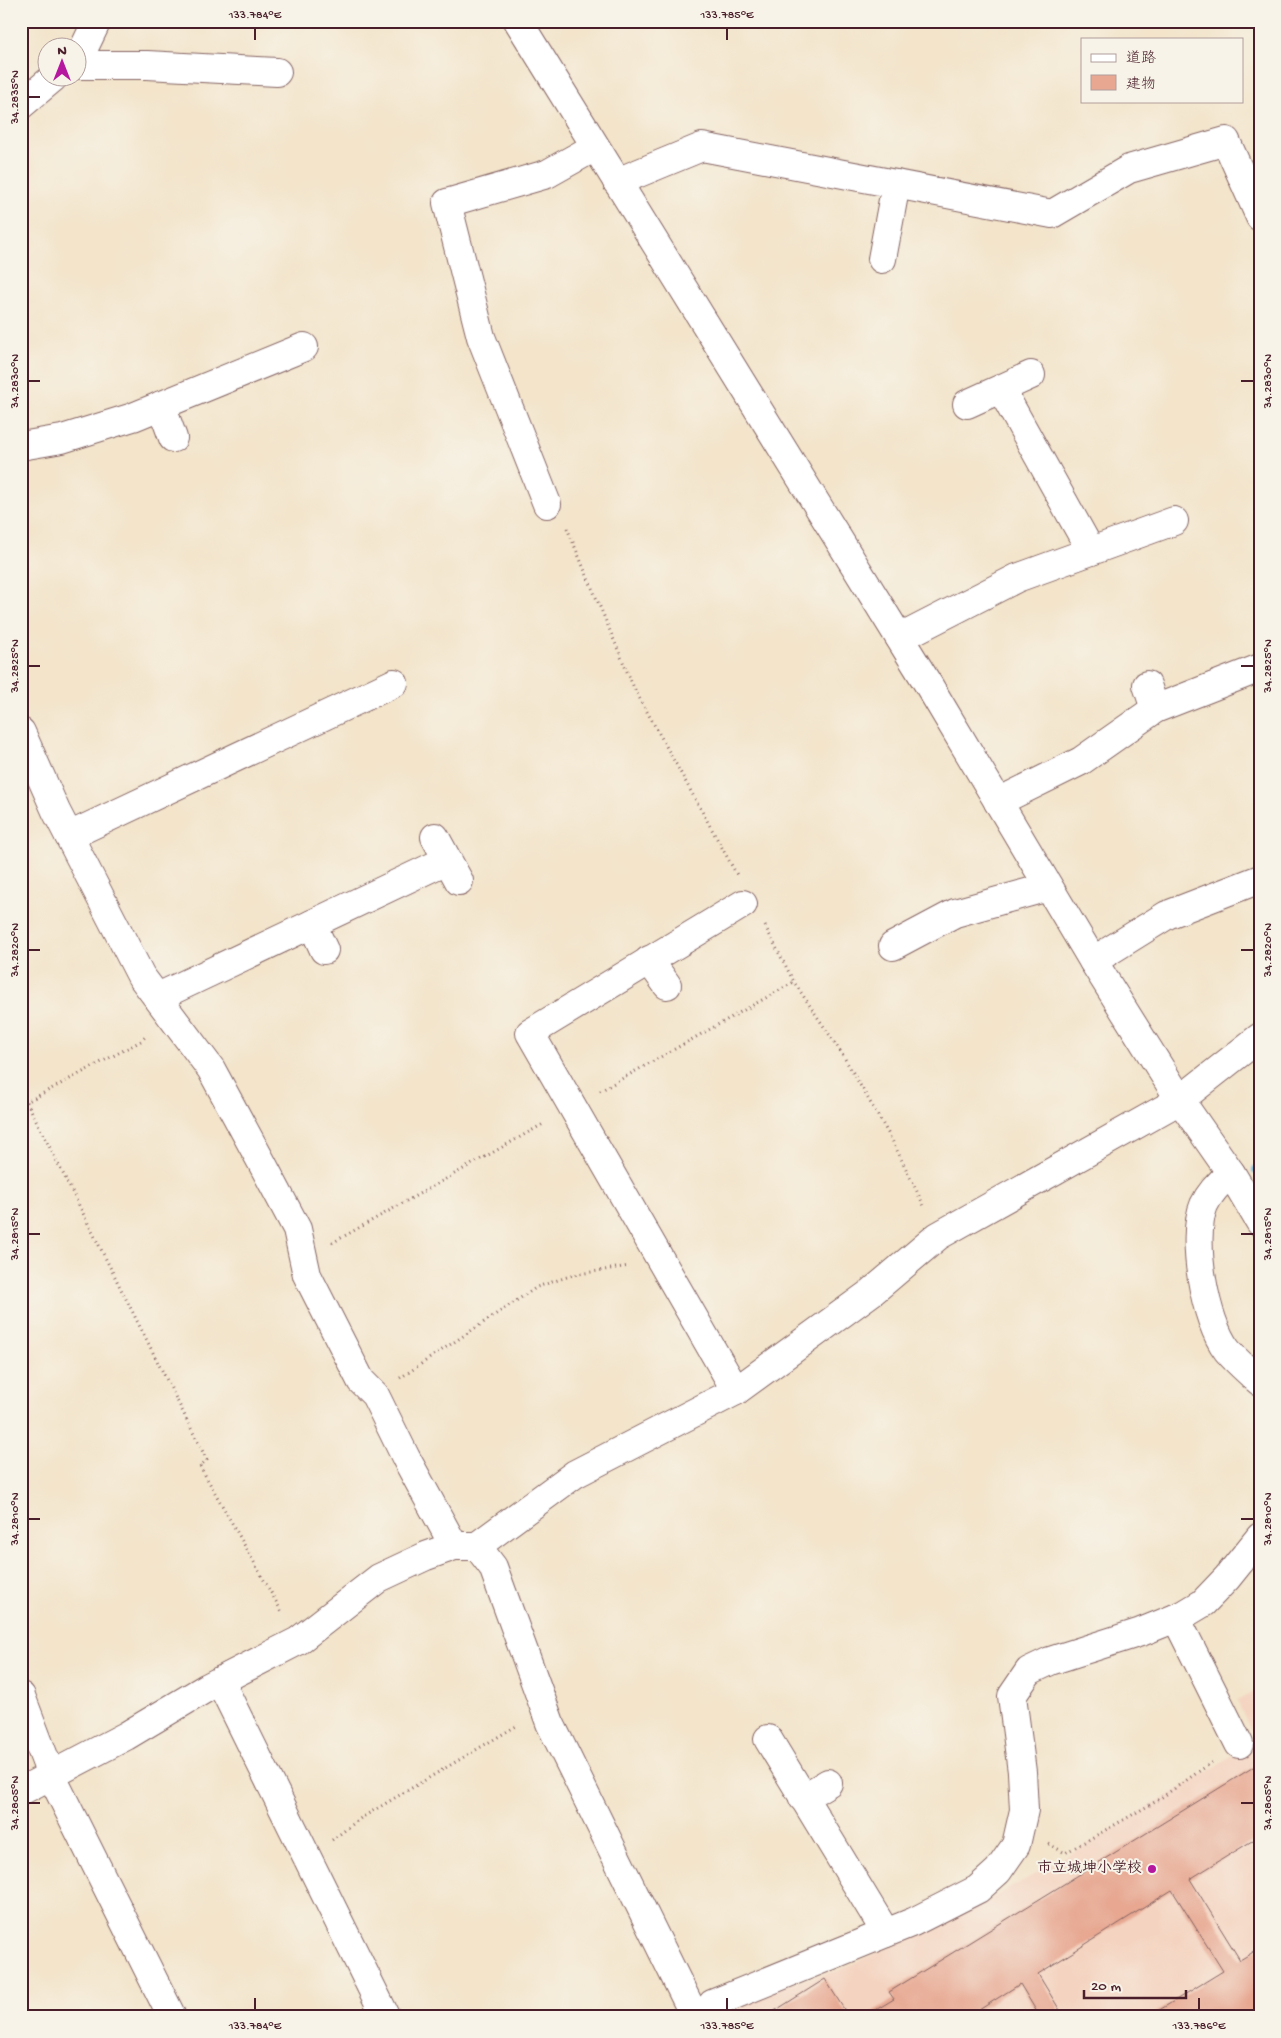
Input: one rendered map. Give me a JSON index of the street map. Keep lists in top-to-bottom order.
{
  "places": ["市立城坤小学校"],
  "legend": ["道路", "建物"],
  "scale_bar": "20 m",
  "north": "top",
  "coordinates": [
    "133.784°E",
    "133.785°E",
    "34.2835°N",
    "34.2830°N",
    "34.2825°N",
    "34.2820°N",
    "34.2815°N",
    "34.2810°N",
    "34.2805°N",
    "133.786°E"
  ]
}
